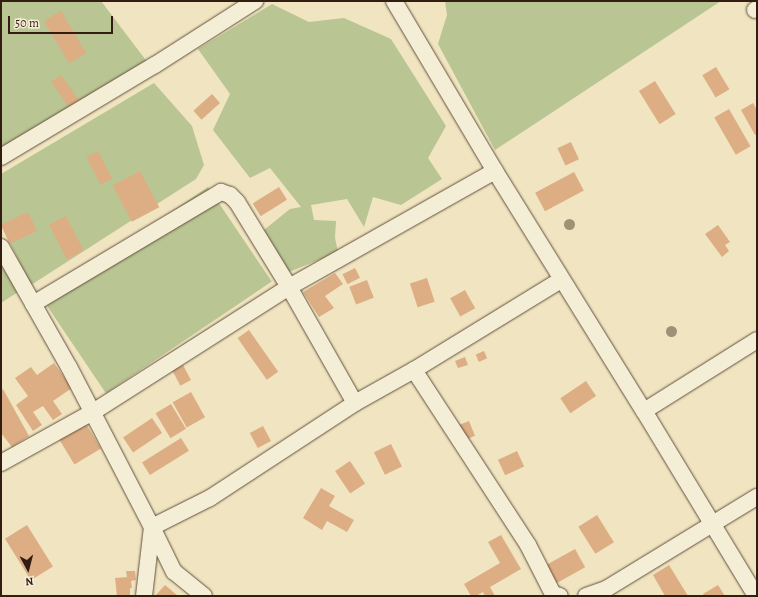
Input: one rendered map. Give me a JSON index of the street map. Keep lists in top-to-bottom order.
{
  "scale_bar": "50 m",
  "north": "bottom"
}
